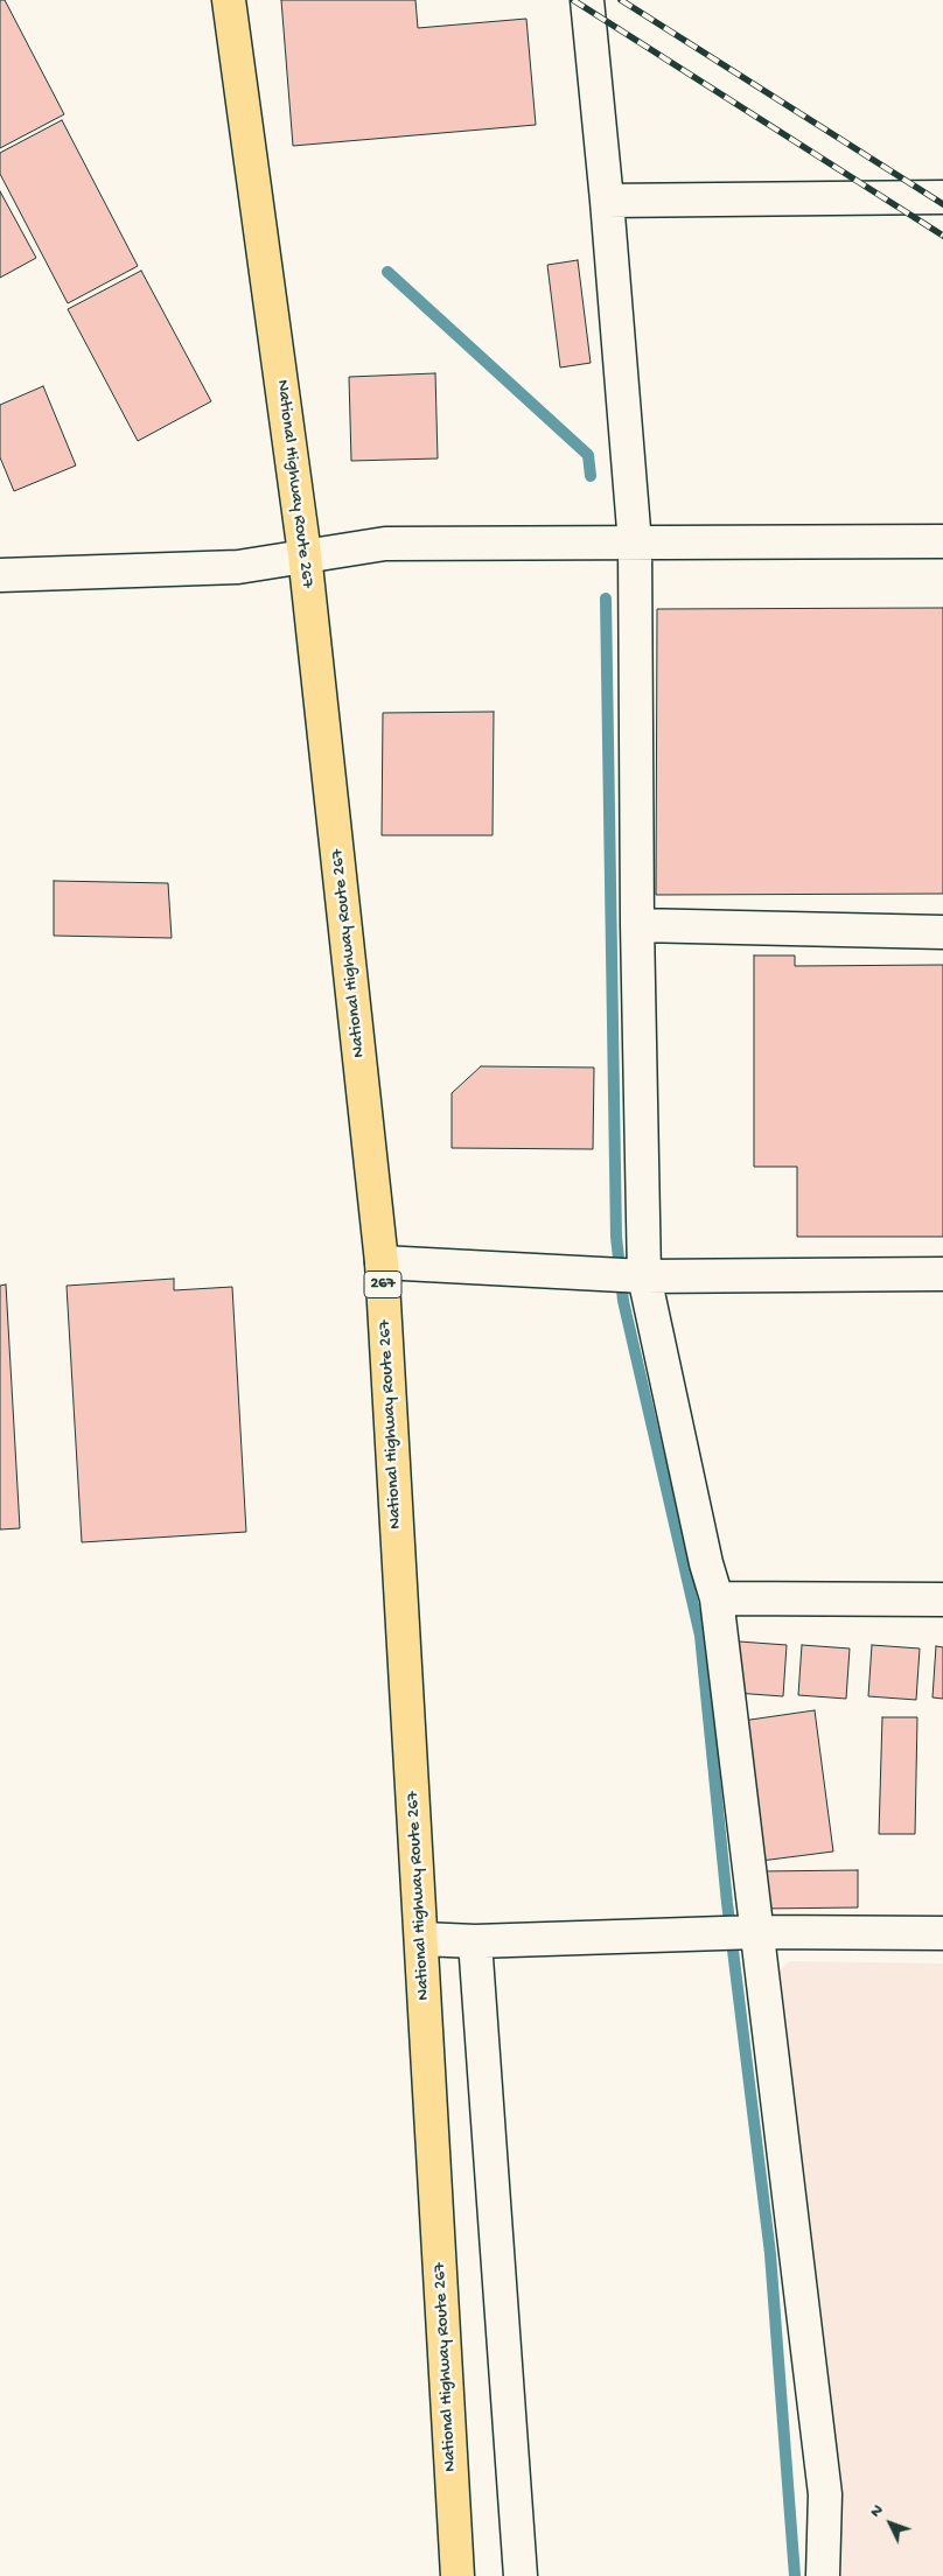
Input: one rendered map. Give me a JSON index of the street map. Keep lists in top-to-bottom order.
{
  "streets": {
    "highway": ["National Highway Route 267", "267"]
  },
  "north": "top left"
}
